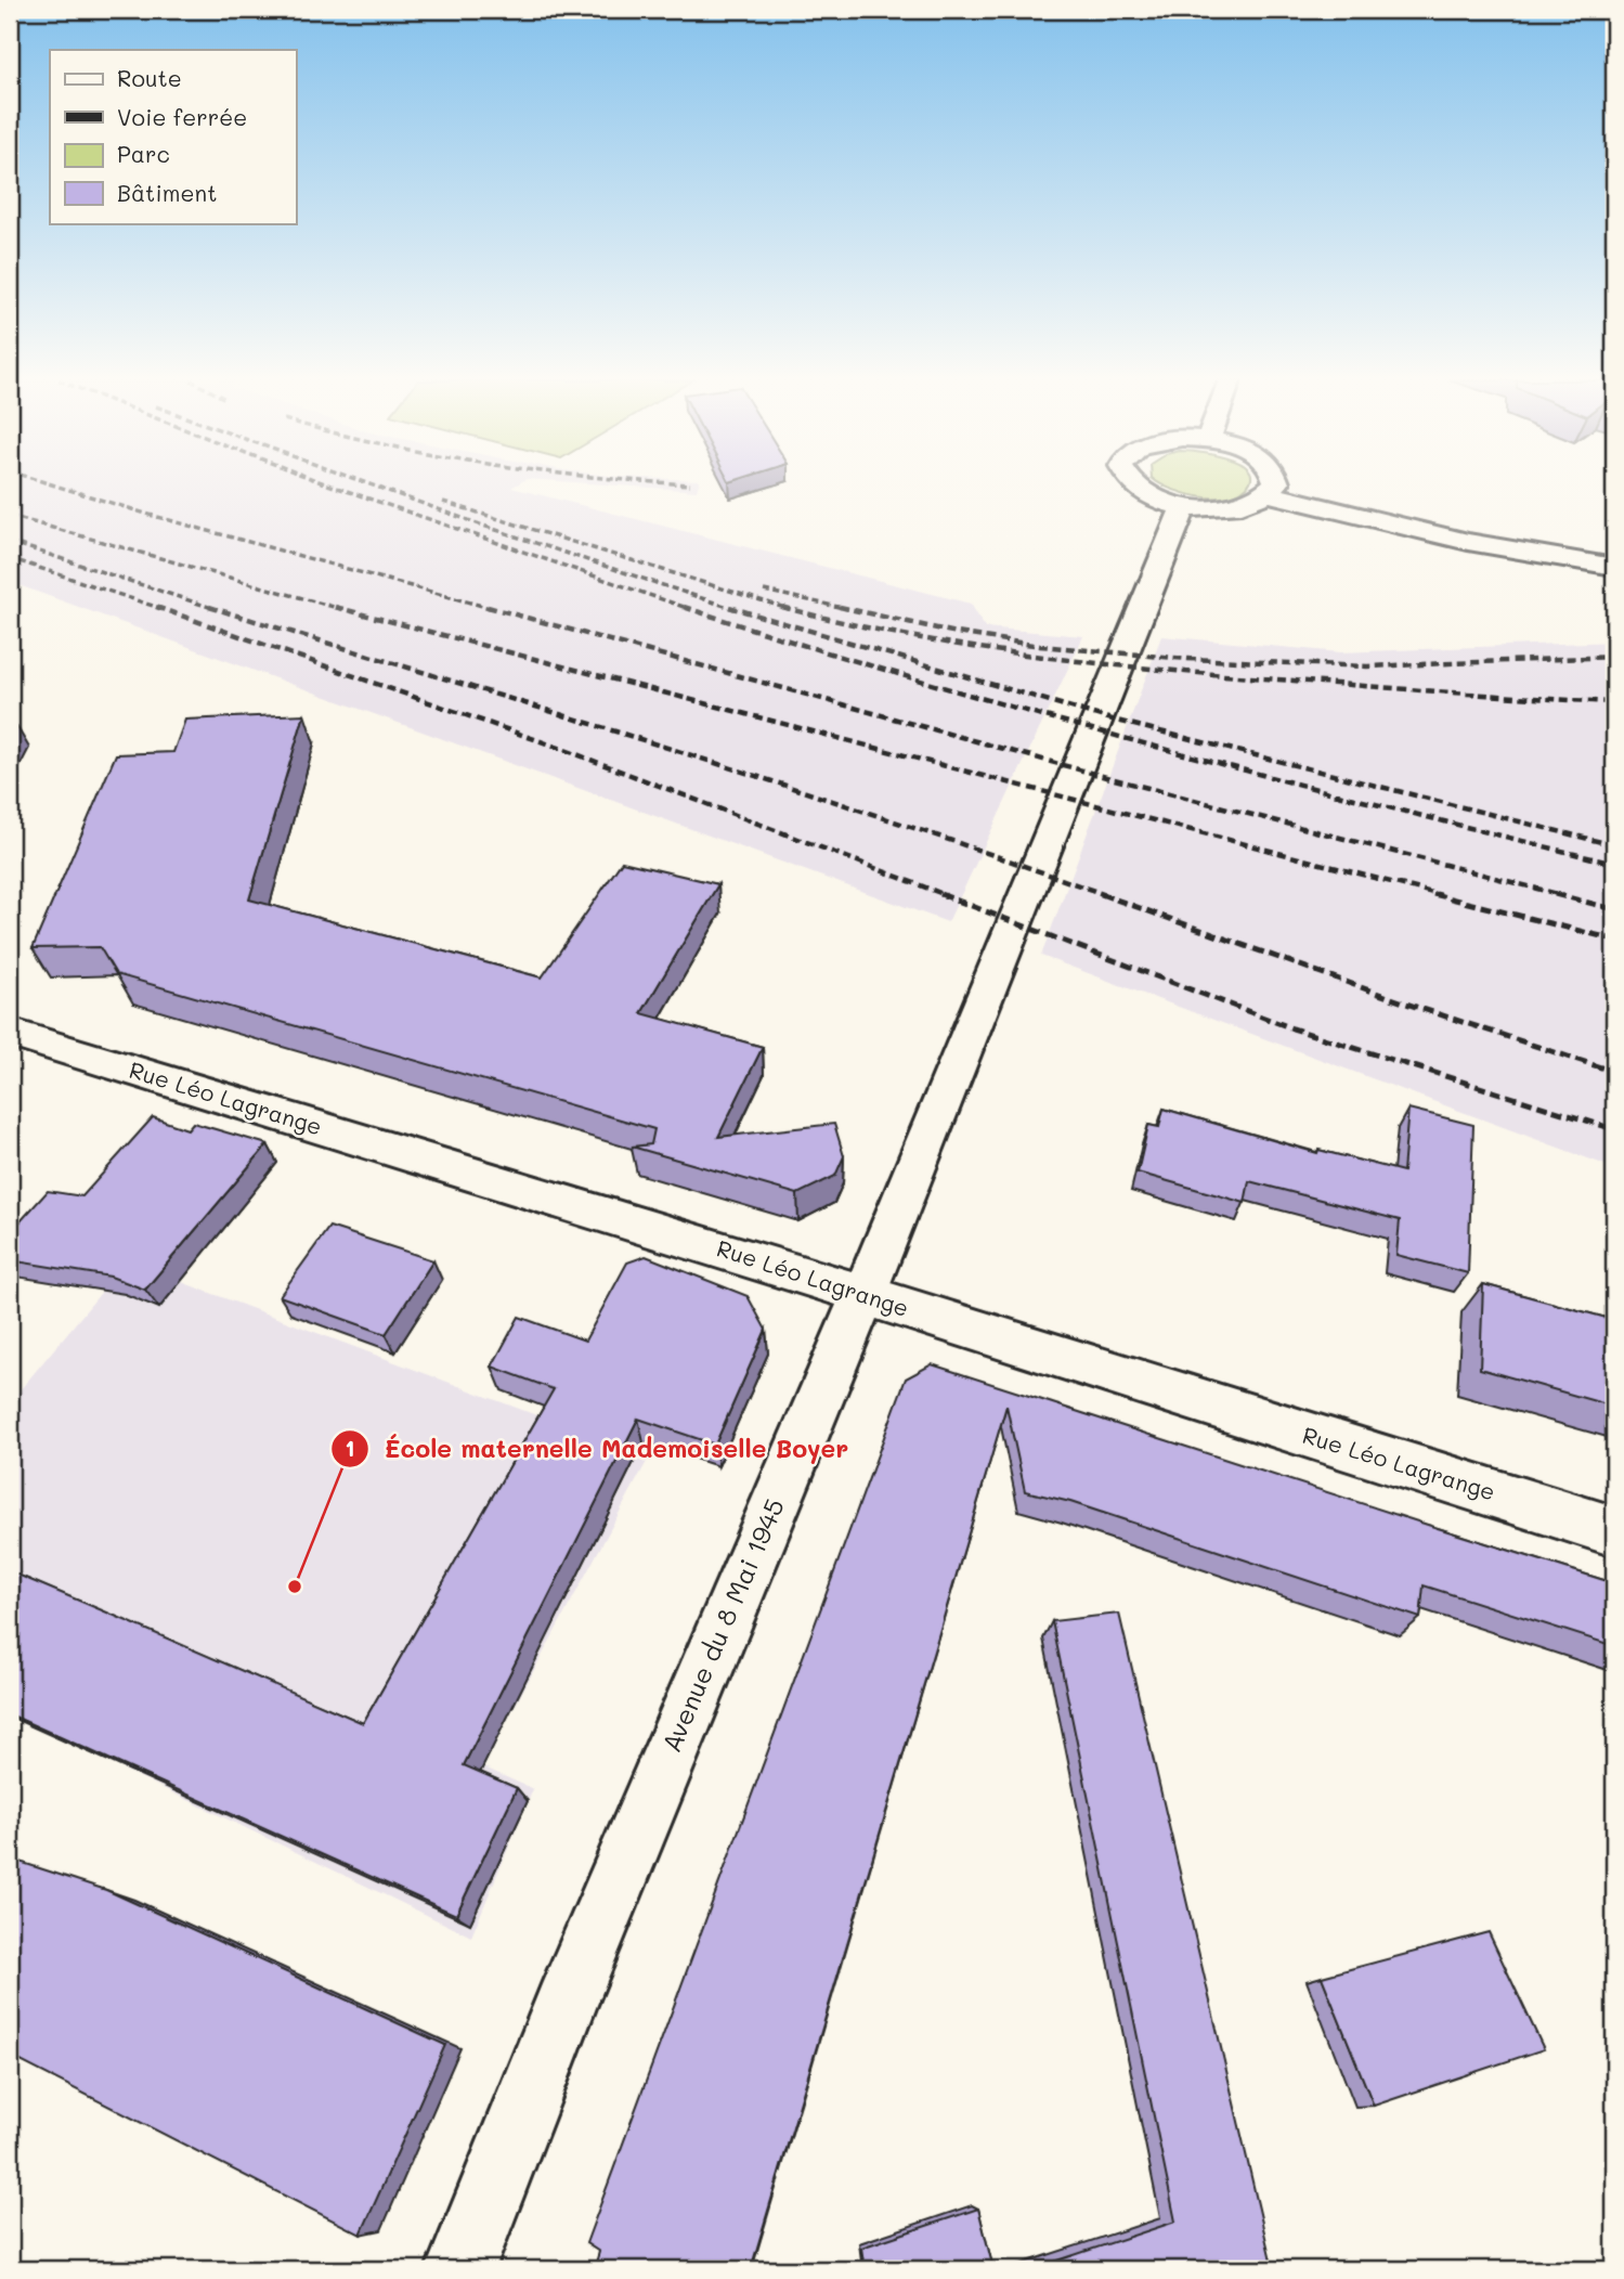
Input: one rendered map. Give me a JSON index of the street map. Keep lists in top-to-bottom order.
{
  "streets": {
    "main road": ["Rue Léo Lagrange", "Avenue du 8 Mai 1945"]
  },
  "crossings": [
    ["Rue Léo Lagrange", "Avenue du 8 Mai 1945"]
  ],
  "places": ["École maternelle Mademoiselle Boyer"],
  "legend": [
    "Route",
    "Voie ferrée",
    "Parc",
    "Bâtiment"
  ]
}
